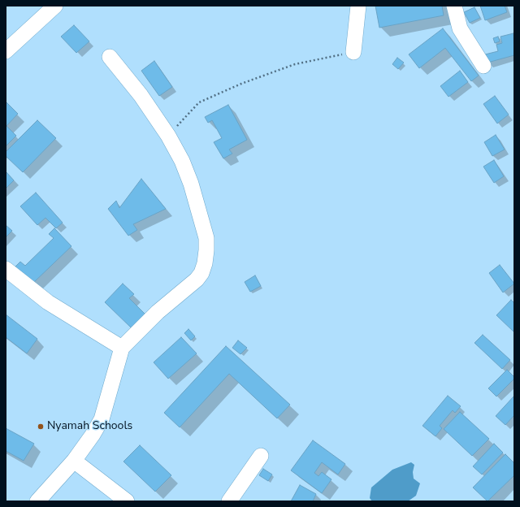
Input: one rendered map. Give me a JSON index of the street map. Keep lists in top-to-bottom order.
{
  "places": ["Nyamah Schools"]
}
